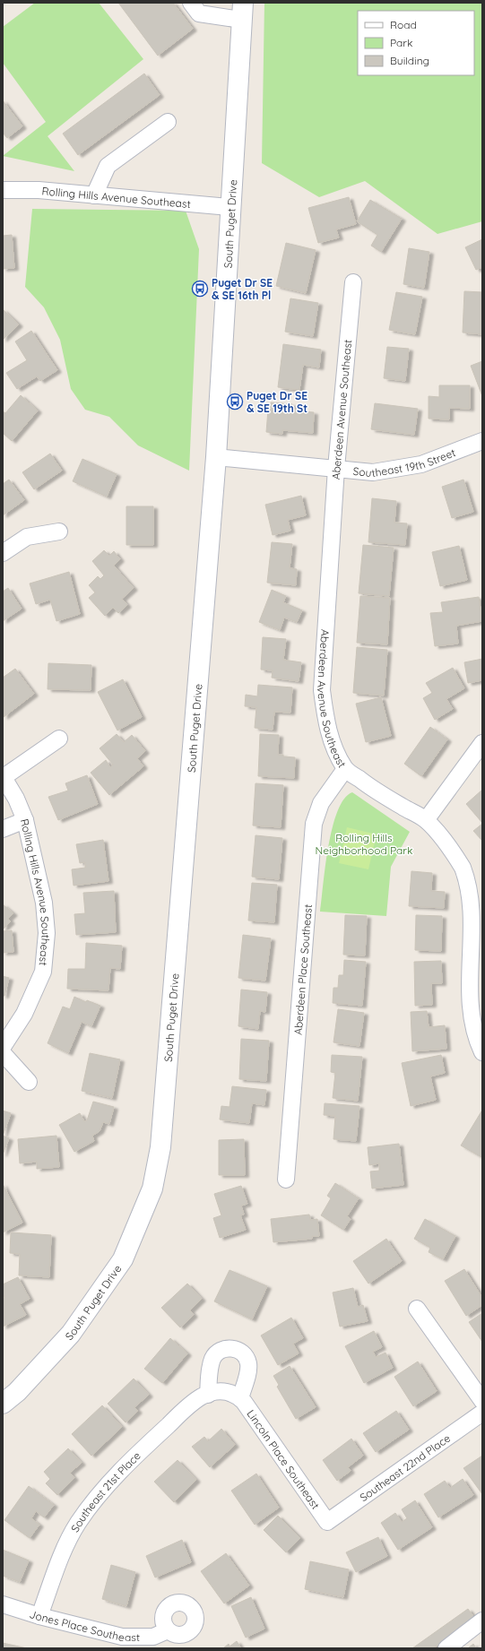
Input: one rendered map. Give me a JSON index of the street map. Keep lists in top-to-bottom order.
{
  "streets": {
    "street": [
      "Rolling Hills Avenue Southeast",
      "South Puget Drive",
      "Aberdeen Avenue Southeast",
      "Southeast 19th Street",
      "Aberdeen Place Southeast",
      "Lincoln Place Southeast",
      "Southeast 22nd Place",
      "Southeast 21st Place",
      "Jones Place Southeast"
    ]
  },
  "crossings": [
    ["Rolling Hills Avenue Southeast", "South Puget Drive"],
    ["South Puget Drive", "Southeast 19th Street"],
    ["Aberdeen Avenue Southeast", "Southeast 19th Street"],
    ["Aberdeen Avenue Southeast", "Aberdeen Place Southeast"],
    ["Lincoln Place Southeast", "Southeast 22nd Place"],
    ["Southeast 21st Place", "Jones Place Southeast"]
  ],
  "parks": ["Rolling Hills Neighborhood Park"],
  "places": {
    "bus stop": ["Puget Dr SE & SE 16th Pl", "Puget Dr SE & SE 19th St"]
  },
  "legend": ["Road", "Park", "Building"]
}
